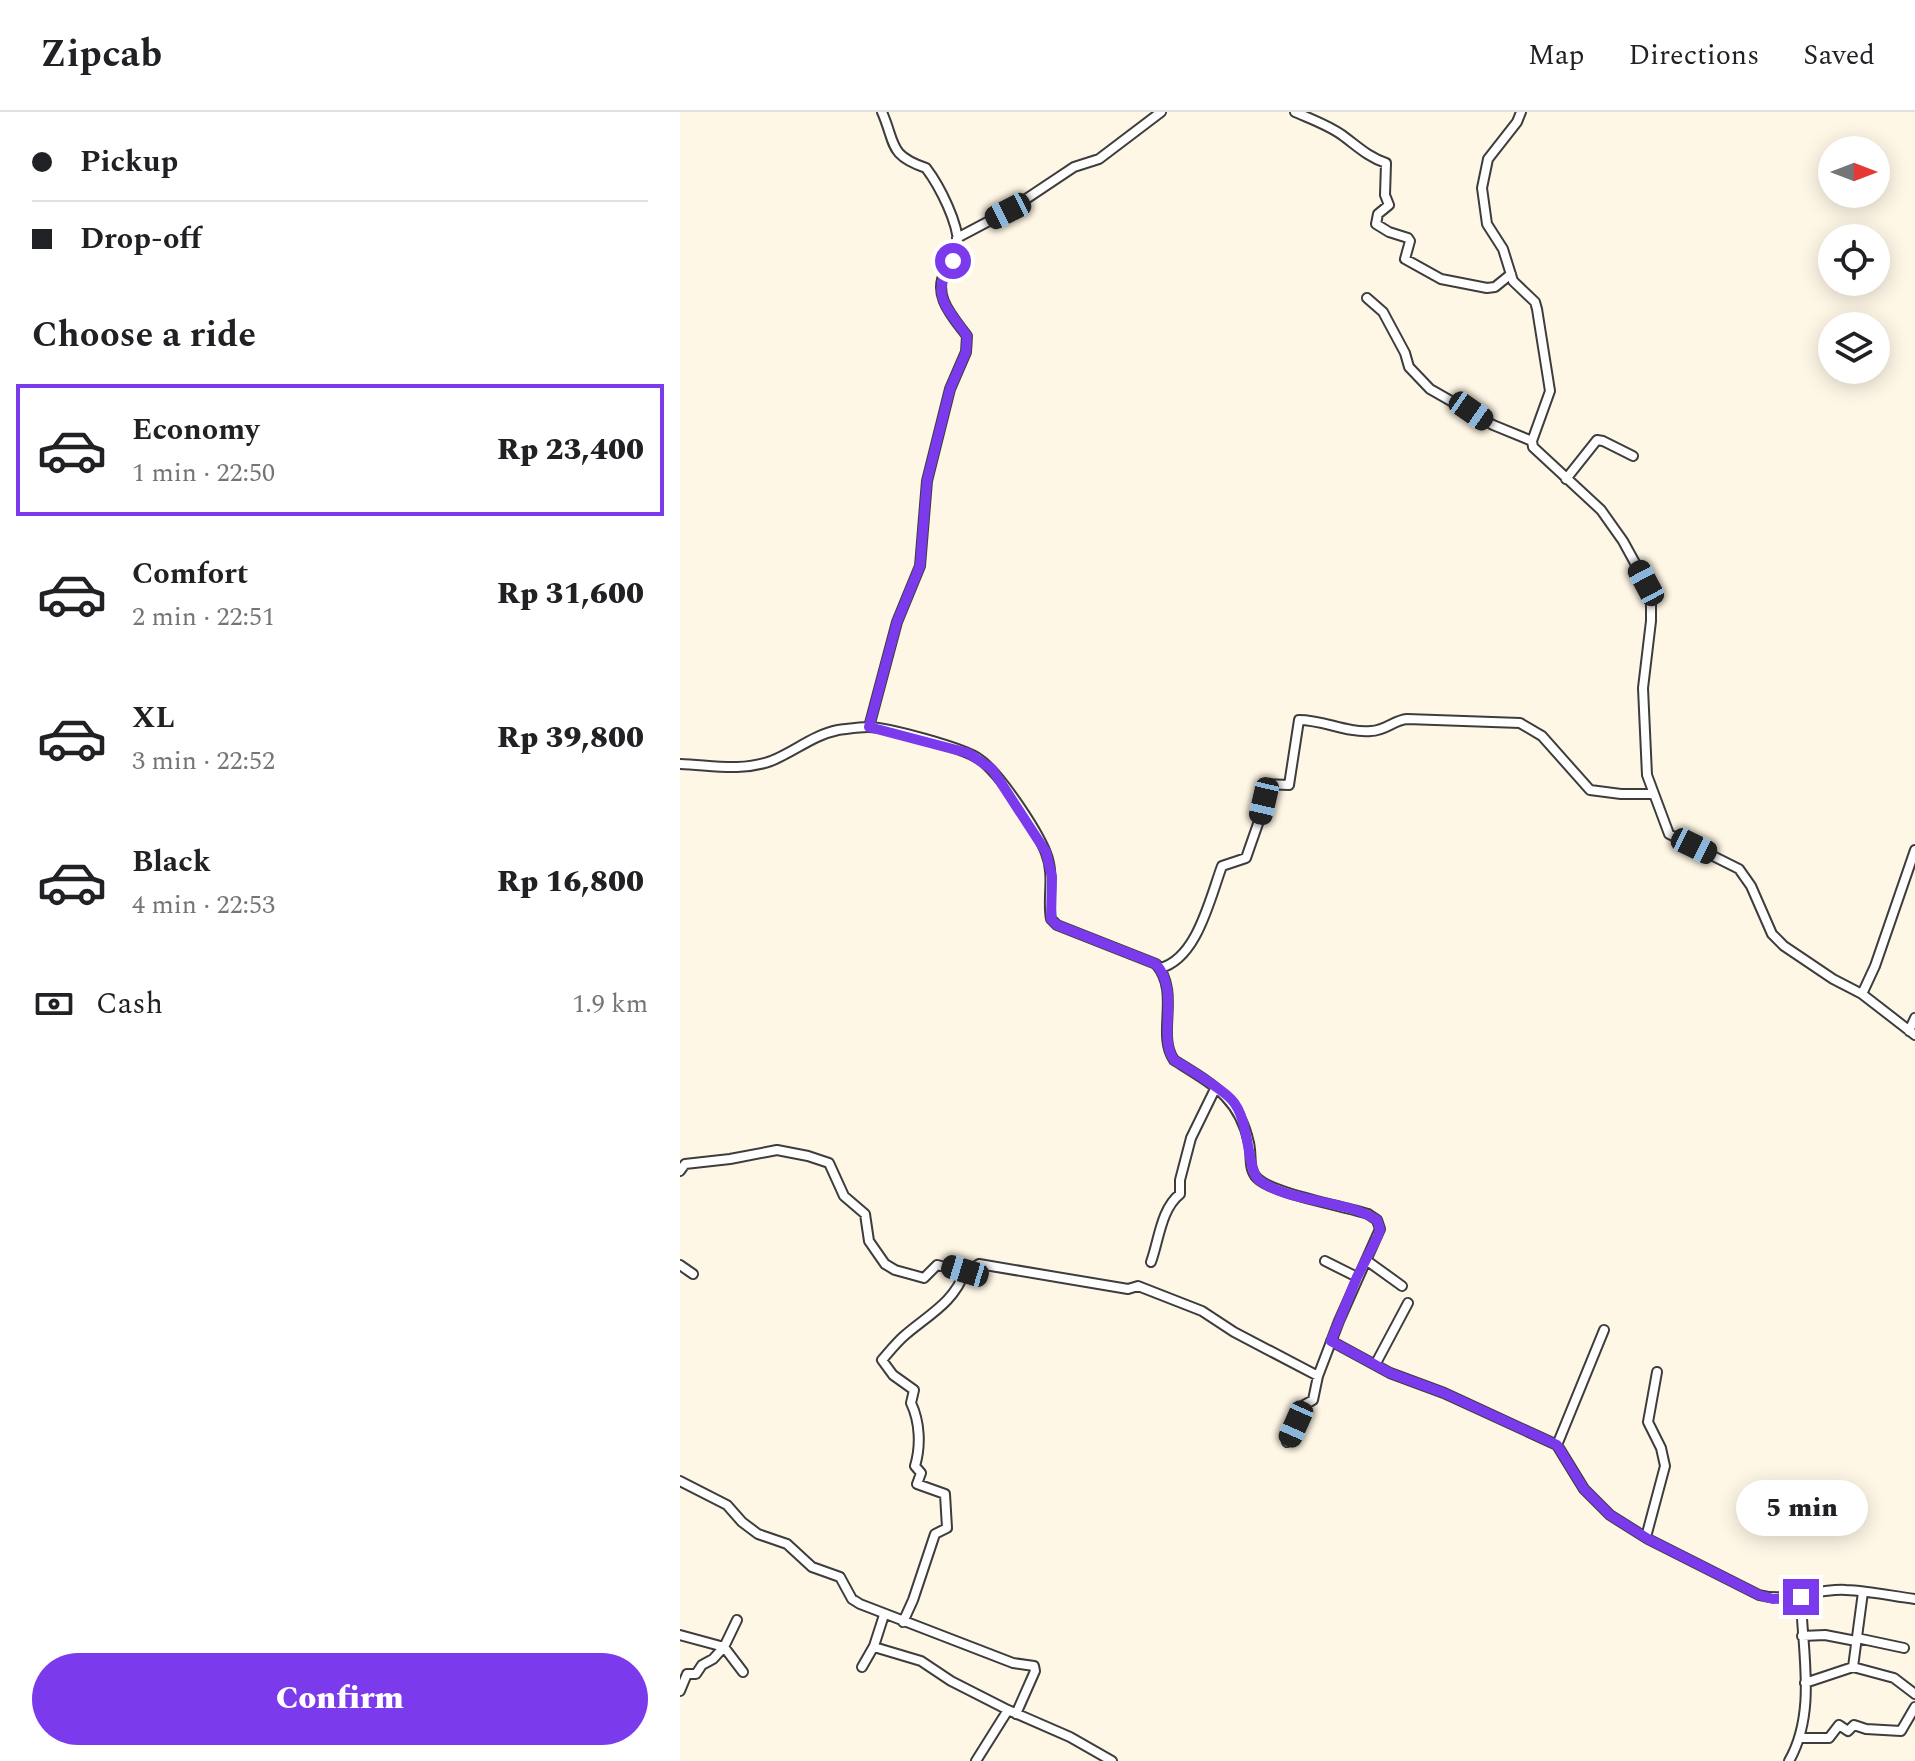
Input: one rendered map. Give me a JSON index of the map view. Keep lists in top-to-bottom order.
{
  "north": "right",
  "page": {
    "header": "Zipcab",
    "nav": ["Map", "Directions", "Saved"],
    "banner": ["Pickup", "Drop-off"],
    "heading": "Choose a ride",
    "list": [
      {
        "name": "Economy",
        "note": "1 min · 22:50",
        "value": "Rp 23,400"
      },
      {
        "name": "Comfort",
        "note": "2 min · 22:51",
        "value": "Rp 31,600"
      },
      {
        "name": "XL",
        "note": "3 min · 22:52",
        "value": "Rp 39,800"
      },
      {
        "name": "Black",
        "note": "4 min · 22:53",
        "value": "Rp 16,800"
      }
    ],
    "pay": ["Cash", "1.9 km"],
    "bubble": "5 min",
    "buttons": "Confirm"
  }
}
